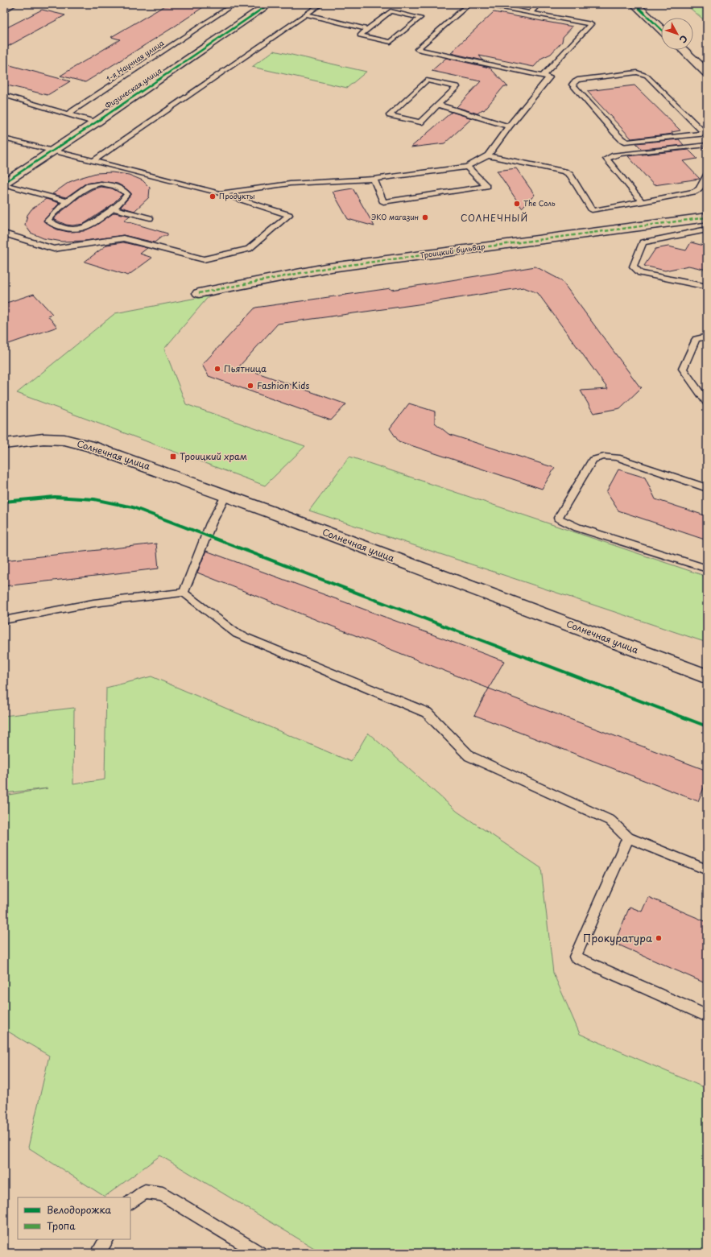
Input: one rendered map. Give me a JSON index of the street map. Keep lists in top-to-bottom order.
{
  "streets": {
    "street": ["Физическая улица", "Троицкий бульвар", "Солнечная улица"],
    "lane": ["1-я Научная улица"]
  },
  "districts": ["СОЛНЕЧНЫЙ"],
  "places": {
    "other": [
      "Продукты",
      "The Соль",
      "ЭКО магазин",
      "Пьятница",
      "Fashion Kids",
      "Прокуратура"
    ],
    "transit": ["Троицкий храм"]
  },
  "legend": ["Велодорожка", "Тропа"],
  "north": "bottom right"
}
